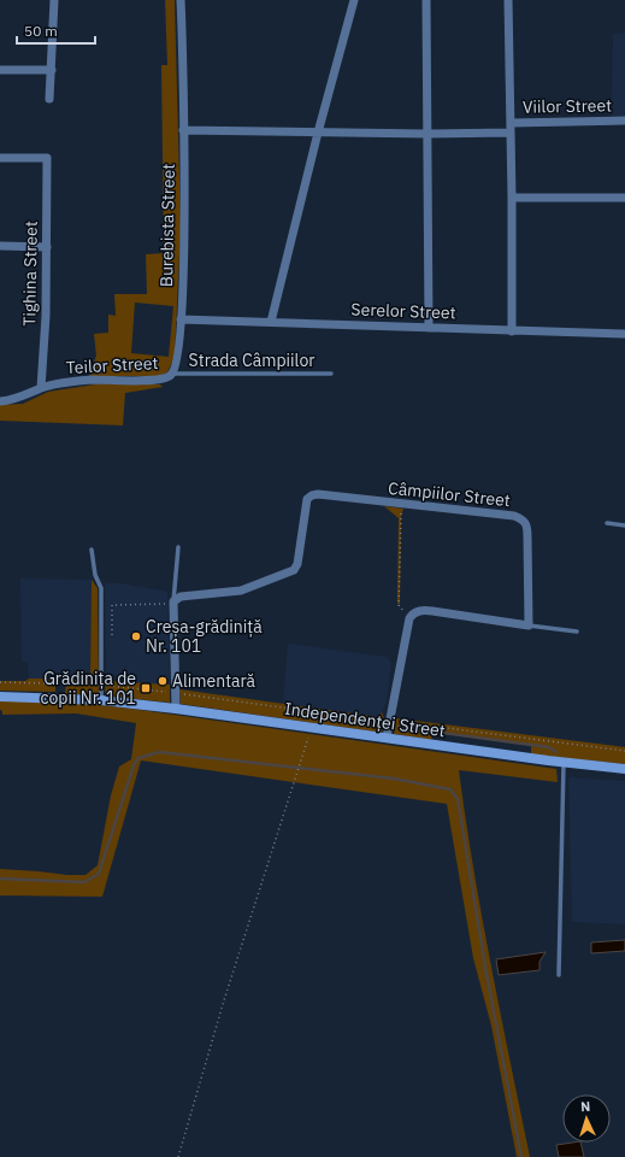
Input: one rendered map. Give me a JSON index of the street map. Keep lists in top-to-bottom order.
{
  "streets": {
    "main road": ["Independenței Street"],
    "street": [
      "Viilor Street",
      "Burebista Street",
      "Tighina Street",
      "Serelor Street",
      "Teilor Street",
      "Câmpiilor Street"
    ],
    "lane": ["Strada Câmpiilor"]
  },
  "crossings": [
    ["Burebista Street", "Serelor Street"],
    ["Burebista Street", "Teilor Street"],
    ["Tighina Street", "Teilor Street"],
    ["Serelor Street", "Teilor Street"],
    ["Strada Câmpiilor", "Teilor Street"]
  ],
  "places": {
    "other": ["Creșa-grădiniță Nr. 101", "Alimentară"],
    "transit": ["Grădinița de copii Nr. 101"]
  },
  "scale_bar": "50 m",
  "north": "top"
}
